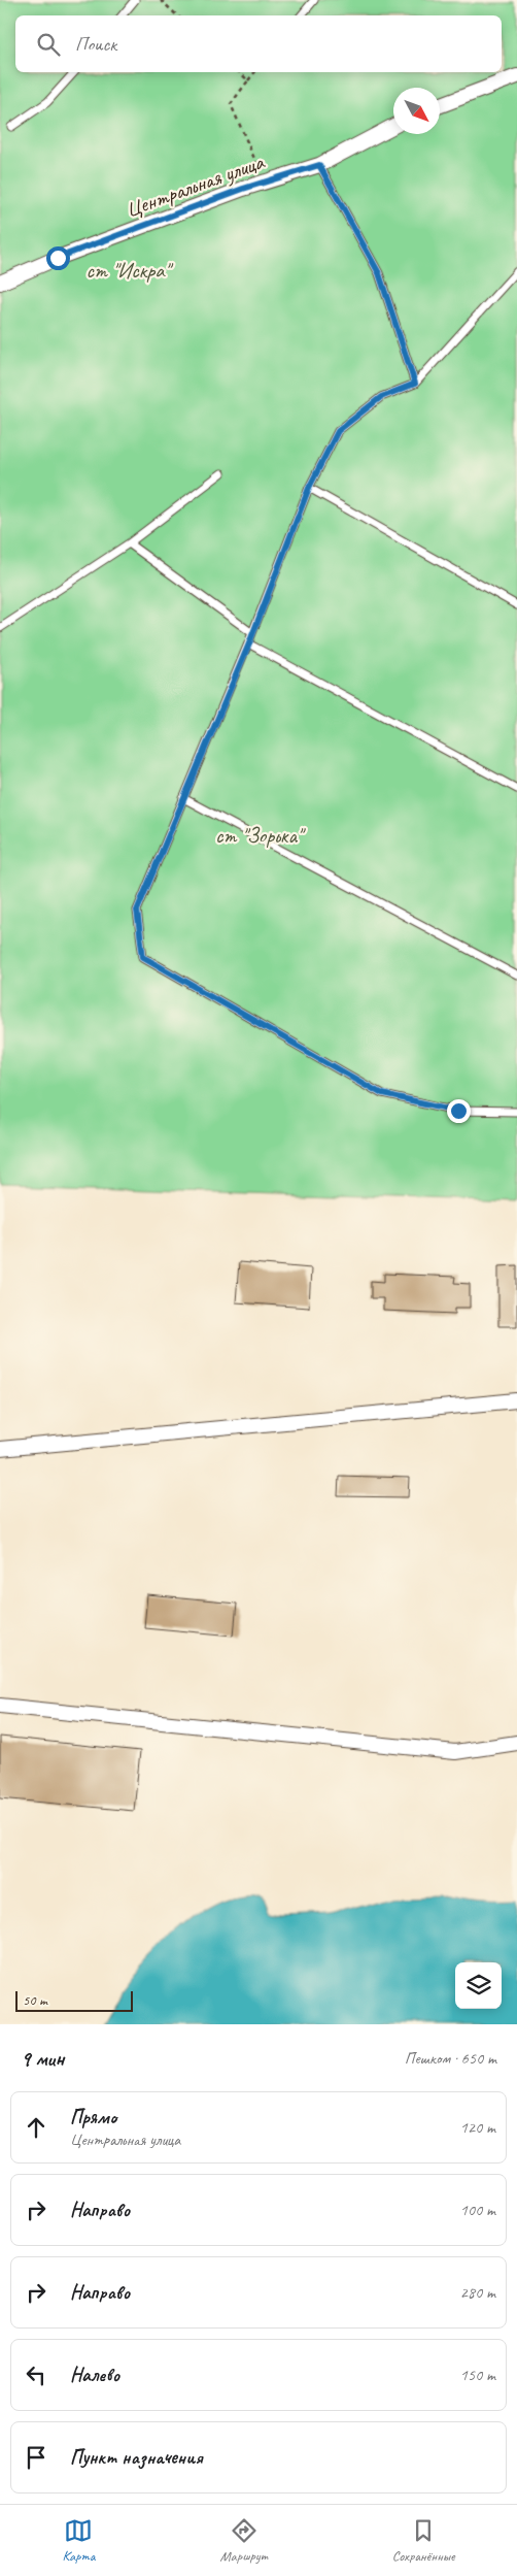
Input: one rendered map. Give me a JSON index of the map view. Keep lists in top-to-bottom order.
{
  "streets": {
    "street": ["Центральная улица"]
  },
  "parks": ["ст \"Искра\"", "ст \"Зорька\""],
  "scale_bar": "50 m",
  "north": "bottom right",
  "page": {
    "search": "Поиск",
    "scale": "50 m",
    "heading": ["9 мин", "Пешком · 650 m"],
    "list": [
      ["Прямо", "Центральная улица", "120 m"],
      ["Направо", "100 m"],
      ["Направо", "280 m"],
      ["Налево", "150 m"],
      "Пункт назначения"
    ],
    "nav": ["Карта", "Маршрут", "Сохранённые"]
  }
}
